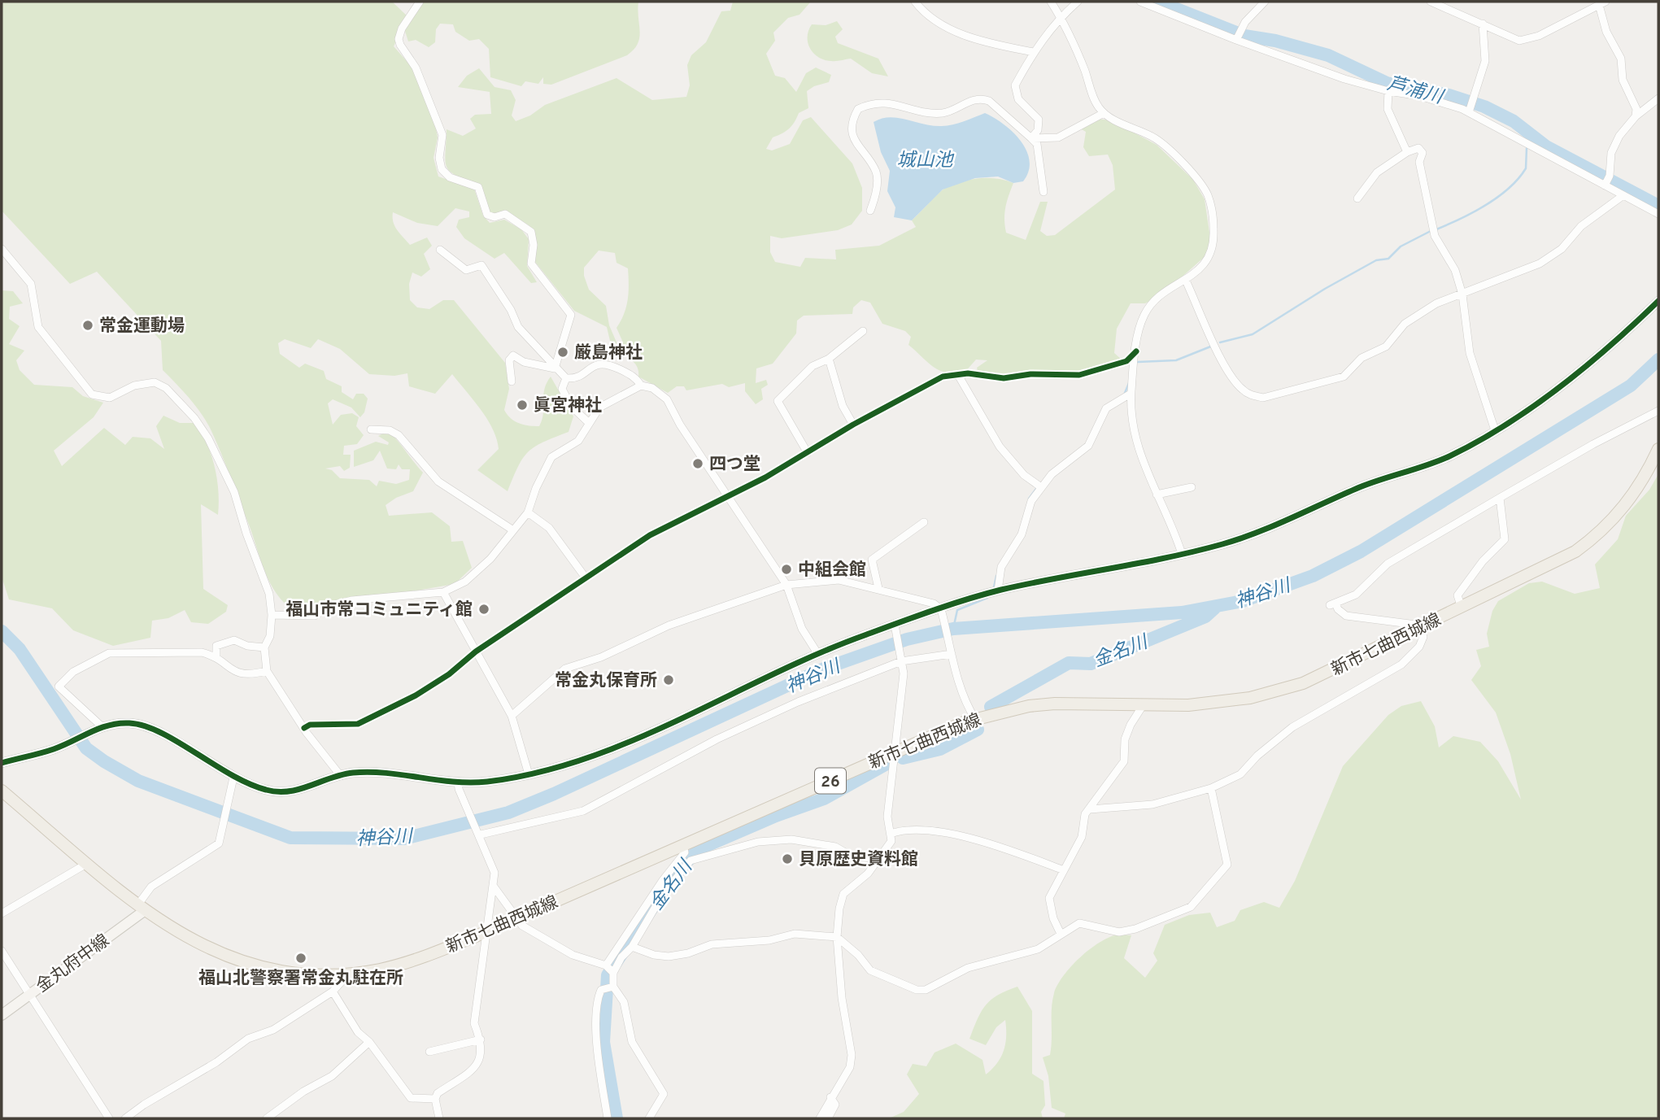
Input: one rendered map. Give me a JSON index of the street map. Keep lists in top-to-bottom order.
{
  "streets": {
    "main road": ["新市七曲西城線", "26", "金丸府中線"]
  },
  "crossings": [
    ["新市七曲西城線", "金丸府中線"]
  ],
  "water": [
    "芦浦川",
    "城山池",
    "神谷川",
    "金名川"
  ],
  "places": [
    "常金運動場",
    "厳島神社",
    "眞宮神社",
    "四つ堂",
    "中組会館",
    "福山市常コミュニティ館",
    "常金丸保育所",
    "貝原歴史資料館",
    "福山北警察署常金丸駐在所"
  ]
}
